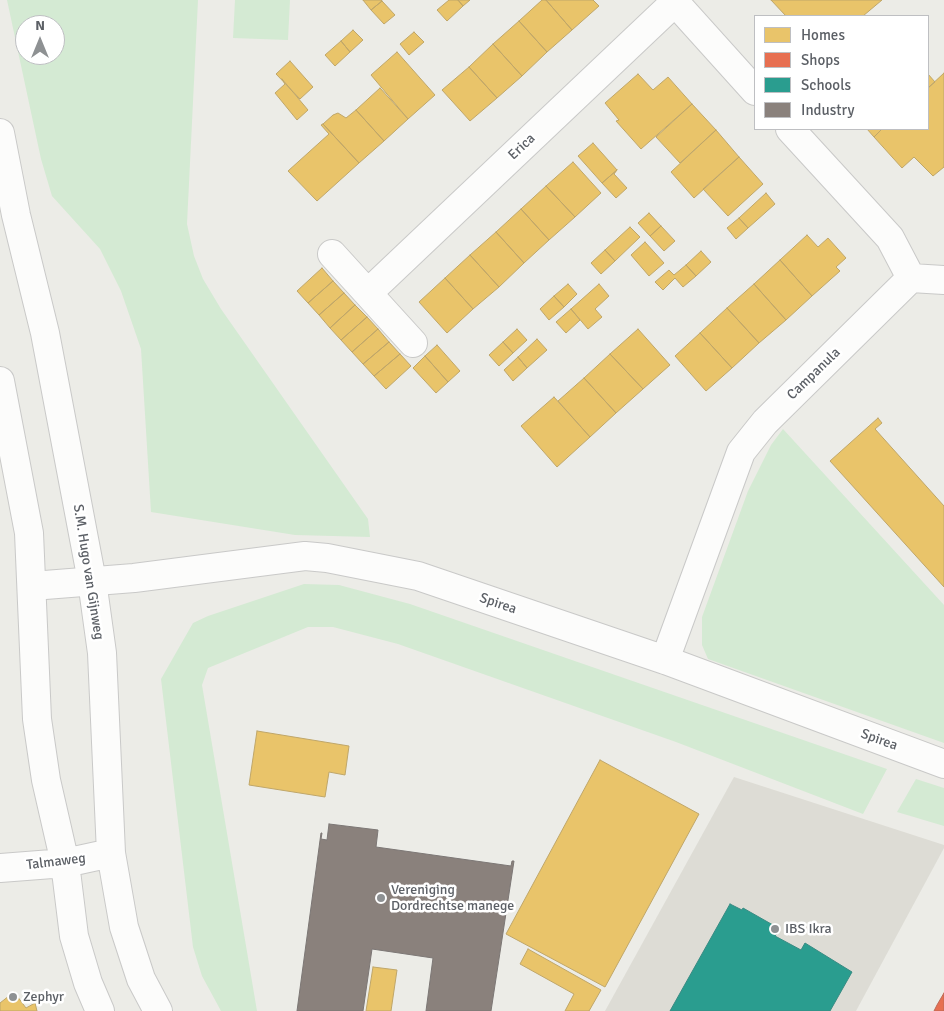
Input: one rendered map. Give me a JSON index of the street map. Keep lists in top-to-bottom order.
{
  "streets": {
    "street": [
      "Erica",
      "Campanula",
      "S.M. Hugo van Gijnweg",
      "Spirea",
      "Talmaweg"
    ]
  },
  "crossings": [
    ["Campanula", "Spirea"],
    ["S.M. Hugo van Gijnweg", "Spirea"],
    ["S.M. Hugo van Gijnweg", "Talmaweg"]
  ],
  "places": ["Vereniging Dordrechtse manege", "IBS Ikra", "Zephyr"],
  "legend": [
    "Homes",
    "Shops",
    "Schools",
    "Industry"
  ],
  "north": "top"
}
